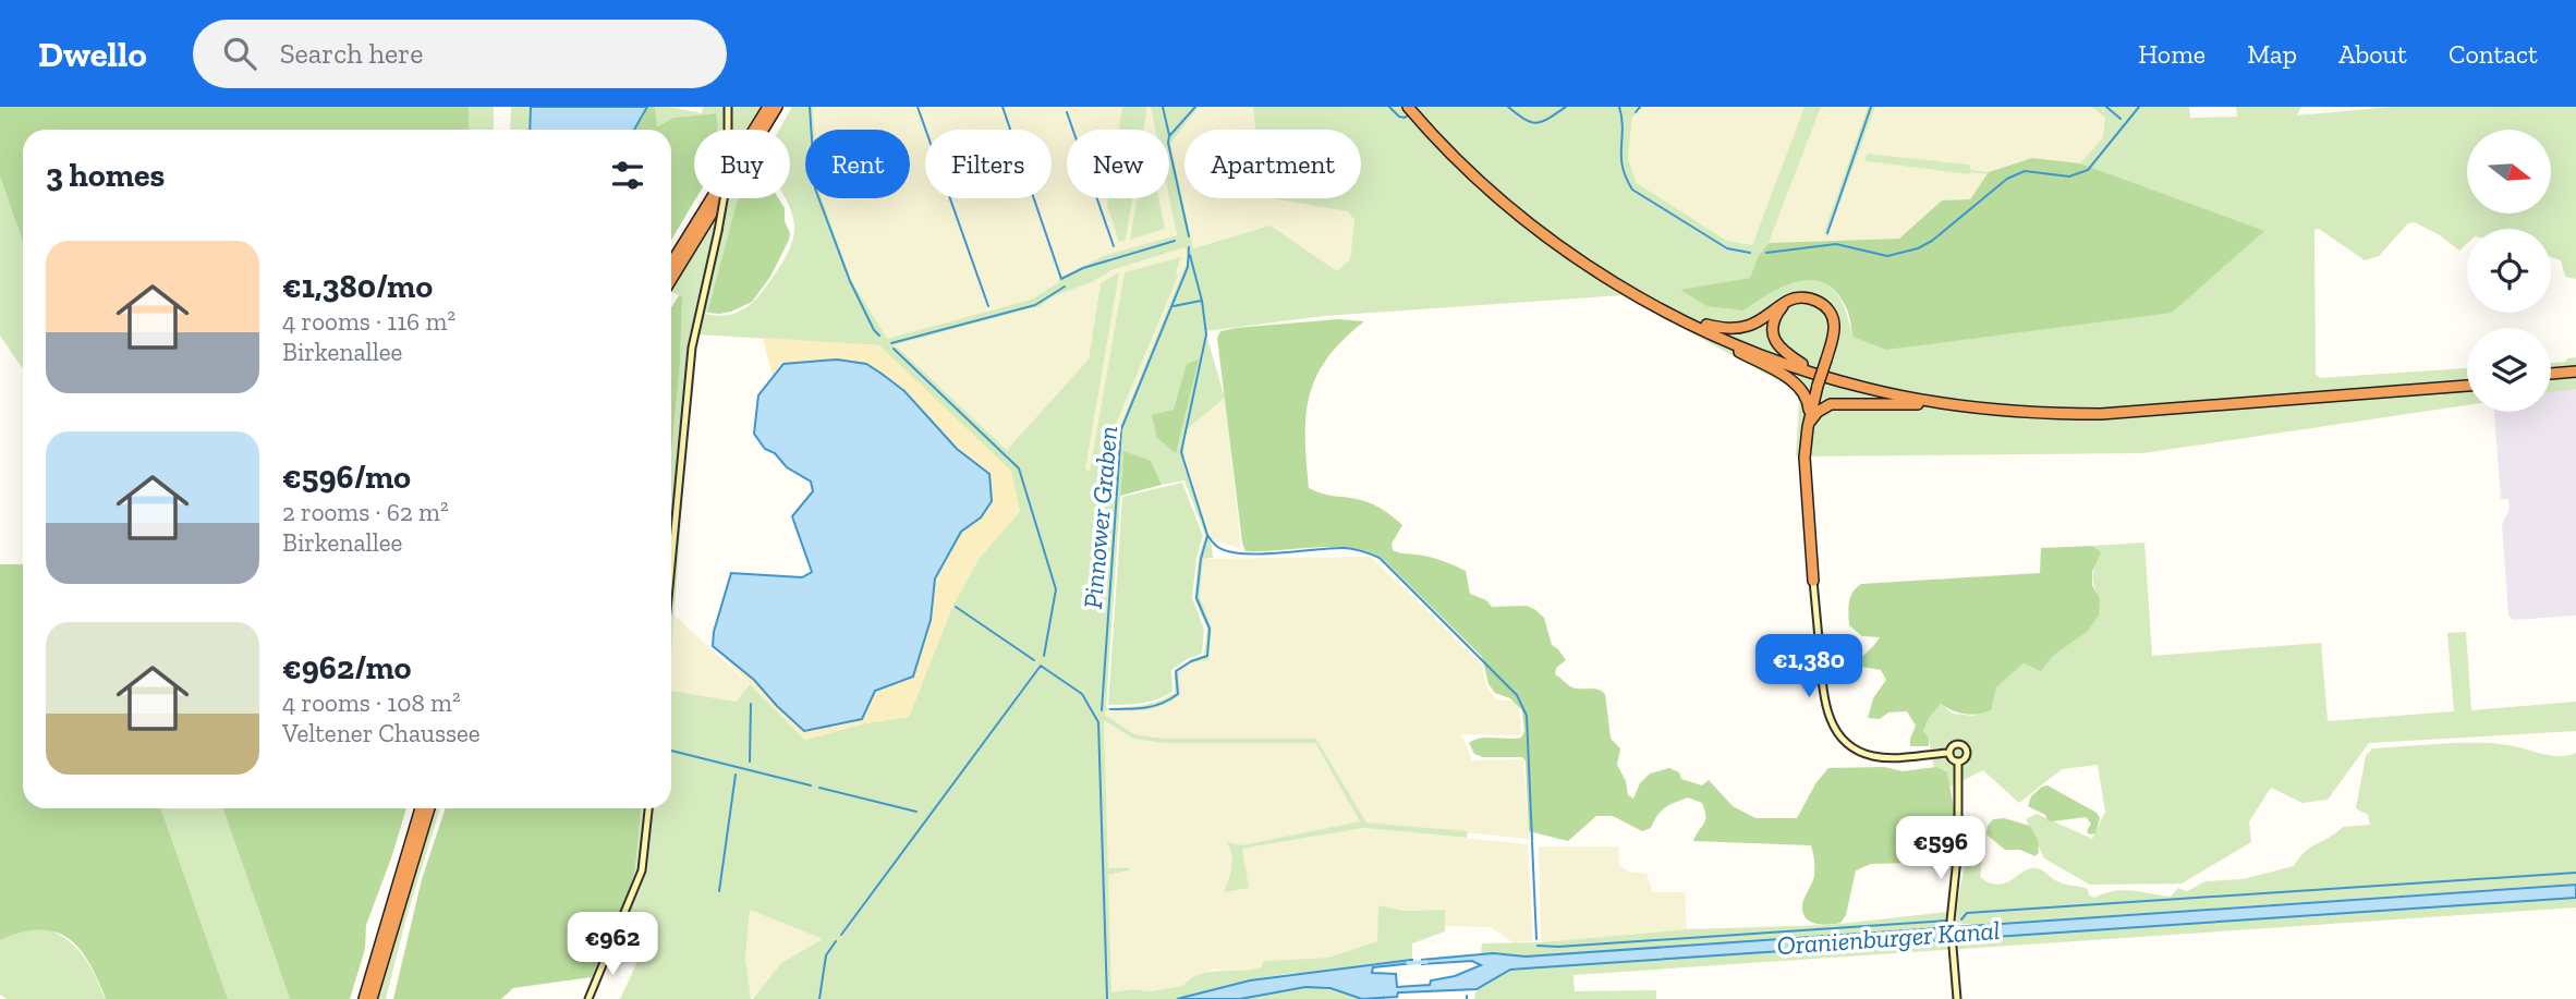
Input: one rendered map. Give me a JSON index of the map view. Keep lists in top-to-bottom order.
{
  "water": ["Pinnower Graben", "Oranienburger Kanal"],
  "north": "right",
  "page": {
    "header": "Dwello",
    "search": "Search here",
    "nav": [
      "Home",
      "Map",
      "About",
      "Contact"
    ],
    "chip": [
      "Buy",
      "Rent",
      "Filters",
      "New",
      "Apartment"
    ],
    "heading": "3 homes",
    "list": [
      {
        "name": "€1,380/mo",
        "note": "4 rooms · 116 m² · Birkenallee"
      },
      {
        "name": "€596/mo",
        "note": "2 rooms · 62 m² · Birkenallee"
      },
      {
        "name": "€962/mo",
        "note": "4 rooms · 108 m² · Veltener Chaussee"
      }
    ],
    "price": ["€1,380", "€596", "€962"]
  }
}
